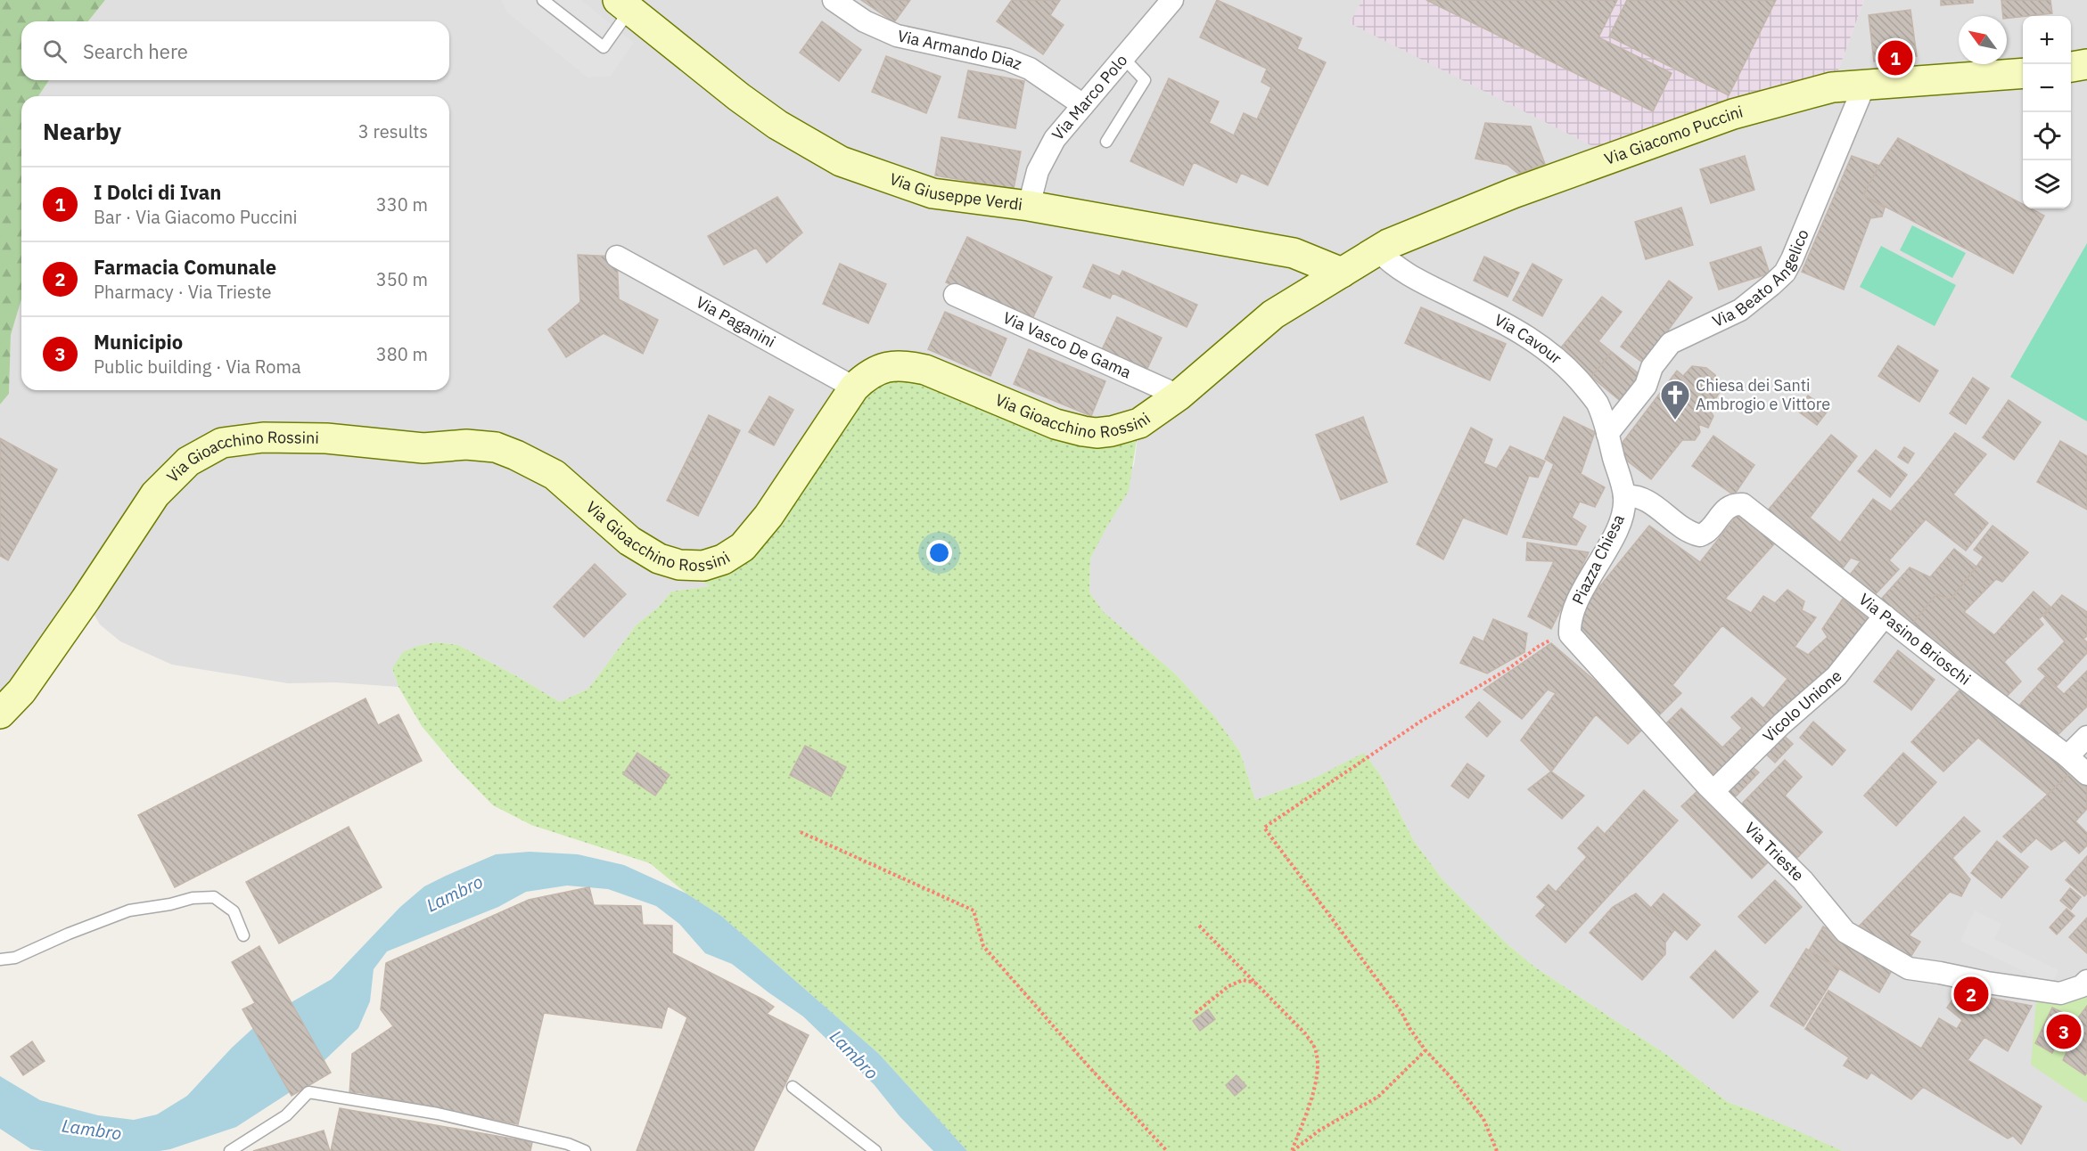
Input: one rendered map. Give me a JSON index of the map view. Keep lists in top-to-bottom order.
{
  "streets": {
    "street": [
      "Via Armando Diaz",
      "Via Marco Polo",
      "Via Giacomo Puccini",
      "Via Giuseppe Verdi",
      "Via Beato Angelico",
      "Via Paganini",
      "Via Cavour",
      "Via Vasco De Gama",
      "Via Gioacchino Rossini",
      "Piazza Chiesa",
      "Via Pasino Brioschi",
      "Vicolo Unione",
      "Via Trieste"
    ]
  },
  "crossings": [
    ["Via Armando Diaz", "Via Marco Polo"],
    ["Via Marco Polo", "Via Giuseppe Verdi"],
    ["Via Giacomo Puccini", "Via Giuseppe Verdi"],
    ["Via Giacomo Puccini", "Via Beato Angelico"],
    ["Via Giacomo Puccini", "Via Cavour"],
    ["Via Giacomo Puccini", "Via Gioacchino Rossini"],
    ["Via Giuseppe Verdi", "Via Gioacchino Rossini"],
    ["Via Beato Angelico", "Via Cavour"],
    ["Via Paganini", "Via Gioacchino Rossini"],
    ["Via Cavour", "Piazza Chiesa"],
    ["Via Vasco De Gama", "Via Gioacchino Rossini"],
    ["Piazza Chiesa", "Via Pasino Brioschi"],
    ["Piazza Chiesa", "Via Trieste"],
    ["Via Pasino Brioschi", "Vicolo Unione"],
    ["Vicolo Unione", "Via Trieste"]
  ],
  "water": ["Lambro"],
  "places": {
    "church": ["Chiesa dei Santi Ambrogio e Vittore"]
  },
  "north": "top left",
  "page": {
    "map_buttons": ["+", "−"],
    "search": "Search here",
    "pins": ["1", "2", "3"],
    "heading": ["Nearby", "3 results"],
    "list": [
      {
        "mark": "1",
        "name": "I Dolci di Ivan",
        "note": "Bar · Via Giacomo Puccini",
        "value": "330 m"
      },
      {
        "mark": "2",
        "name": "Farmacia Comunale",
        "note": "Pharmacy · Via Trieste",
        "value": "350 m"
      },
      {
        "mark": "3",
        "name": "Municipio",
        "note": "Public building · Via Roma",
        "value": "380 m"
      }
    ]
  }
}
